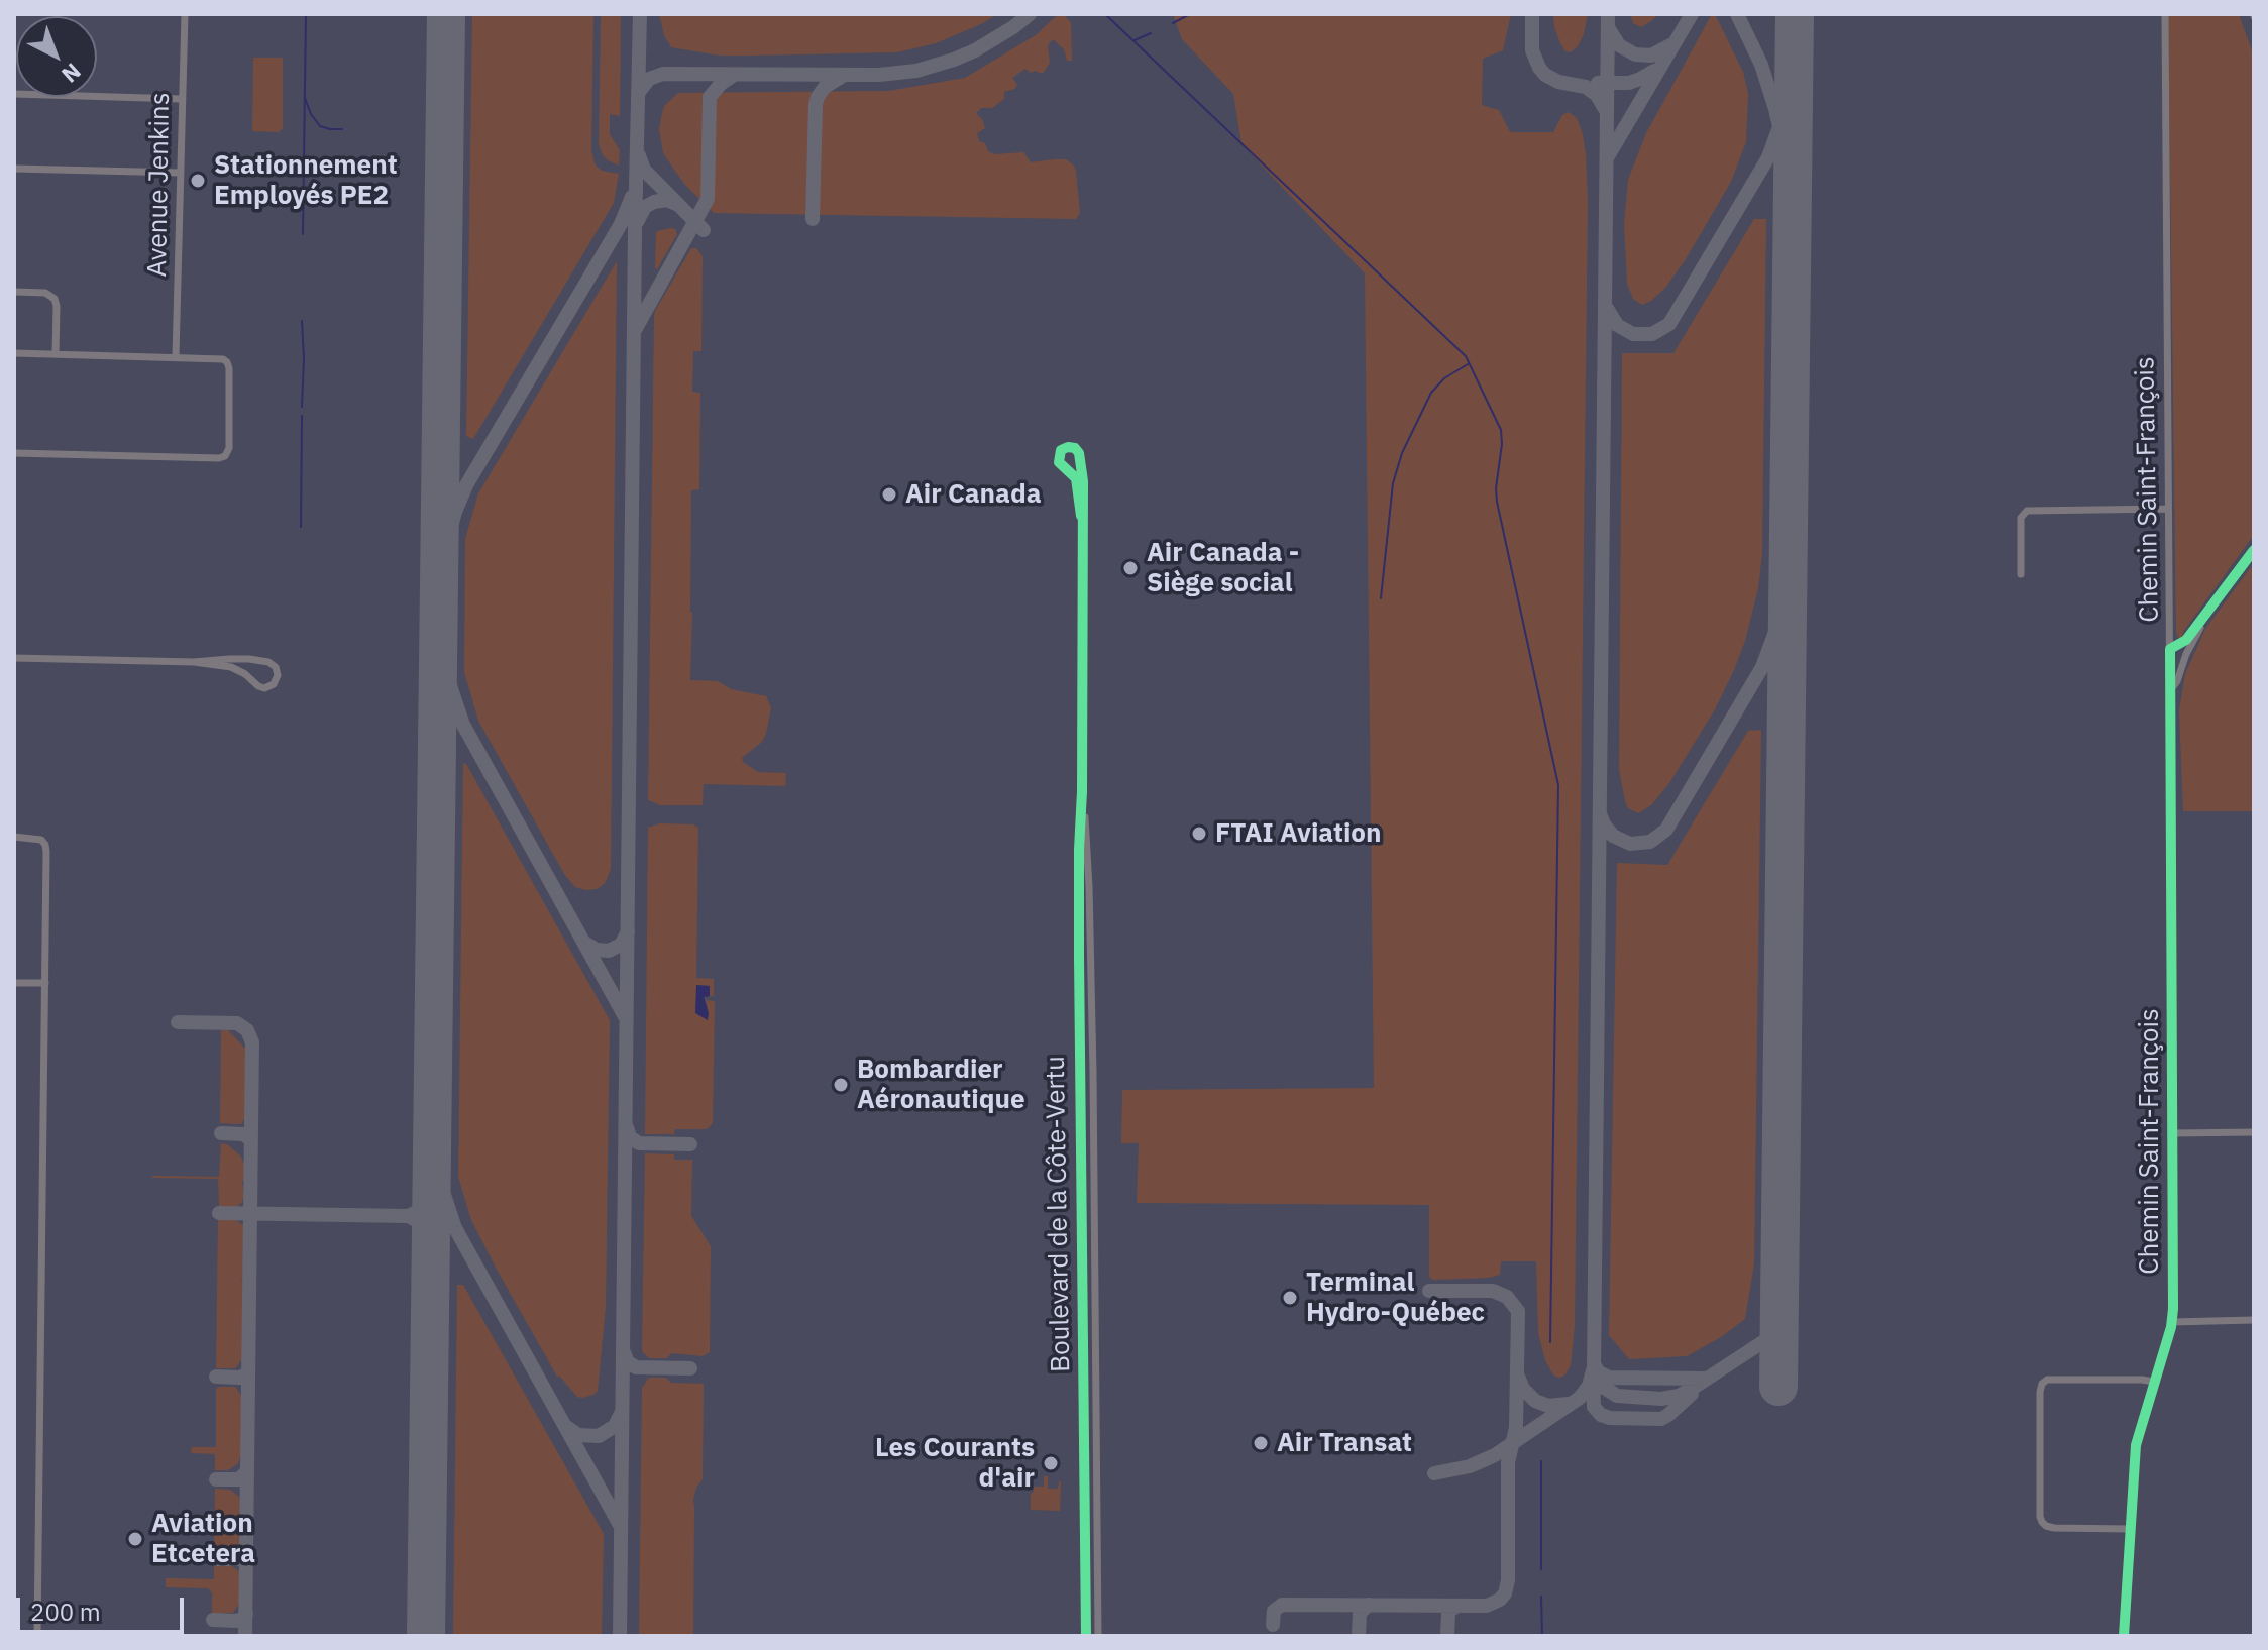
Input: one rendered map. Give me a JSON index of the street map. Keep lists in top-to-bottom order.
{
  "streets": {
    "street": ["Avenue Jenkins", "Chemin Saint-François", "Boulevard de la Côte-Vertu"]
  },
  "places": [
    "Stationnement Employés PE2",
    "Air Canada",
    "Air Canada - Siège social",
    "FTAI Aviation",
    "Bombardier Aéronautique",
    "Terminal Hydro-Québec",
    "Air Transat",
    "Les Courants d'air",
    "Aviation Etcetera"
  ],
  "scale_bar": "200 m",
  "north": "bottom right"
}
